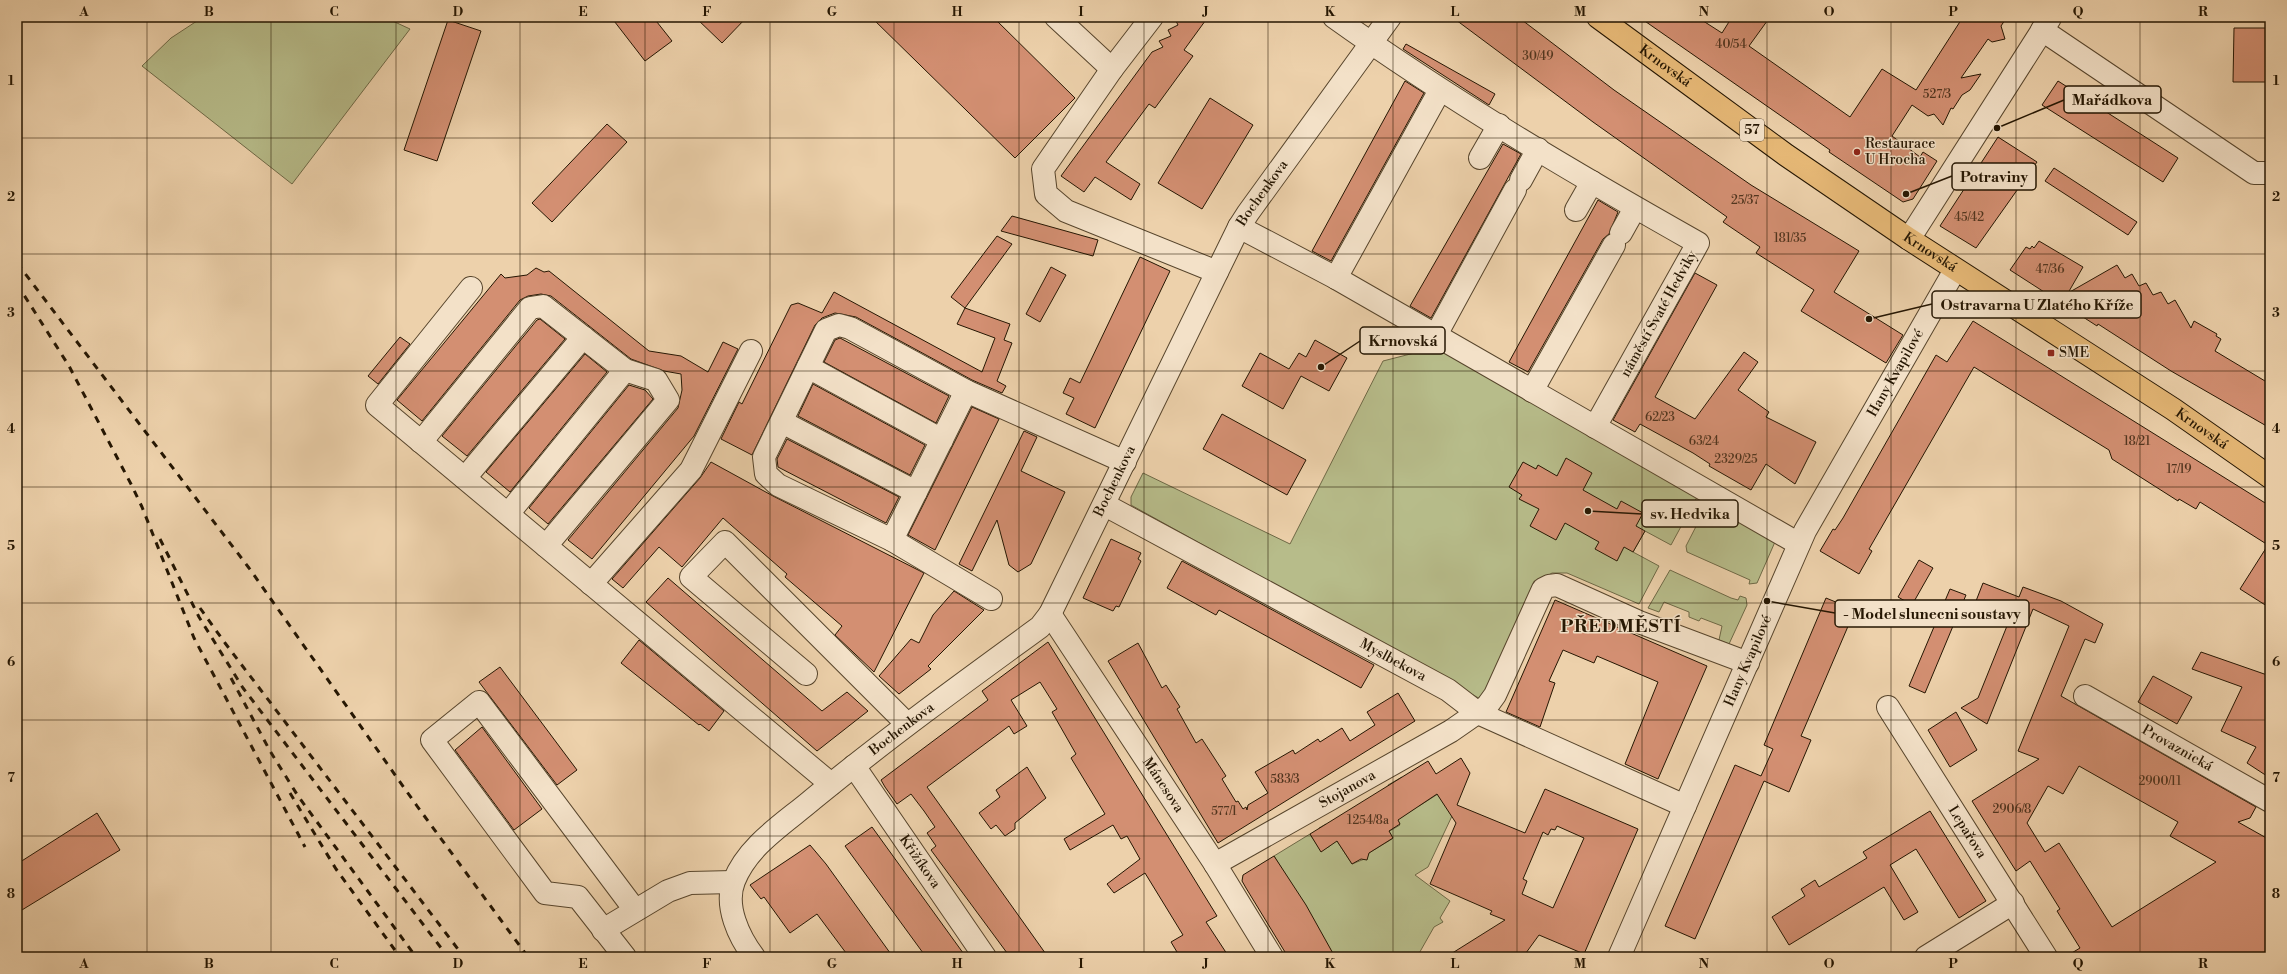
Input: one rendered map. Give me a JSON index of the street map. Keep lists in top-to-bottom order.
{
  "streets": {
    "main road": ["Krnovská", "57"],
    "street": [
      "Bochenkova",
      "náměstí Svaté Hedviky",
      "Hany Kvapilové",
      "Myslbekova",
      "Provaznická",
      "Mánesova",
      "Stojanova",
      "Lepařova",
      "Křižíkova"
    ]
  },
  "crossings": [
    ["Krnovská", "Hany Kvapilové"],
    ["Bochenkova", "náměstí Svaté Hedviky"],
    ["Bochenkova", "Myslbekova"],
    ["Bochenkova", "Mánesova"],
    ["Bochenkova", "Křižíkova"],
    ["Hany Kvapilové", "Myslbekova"],
    ["Myslbekova", "Stojanova"],
    ["Mánesova", "Stojanova"]
  ],
  "districts": ["PŘEDMĚSTÍ"],
  "places": {
    "other": [
      "Mařádkova",
      "Restaurace U Hrocha",
      "Potraviny",
      "Ostravarna U Zlatého Kříže",
      "Krnovská",
      "sv. Hedvika",
      "- Model slunecni soustavy"
    ],
    "transit": ["SME"]
  },
  "house_numbers": [
    "40/54",
    "30/49",
    "527/3",
    "25/37",
    "45/42",
    "181/35",
    "47/36",
    "62/23",
    "63/24",
    "18/21",
    "2329/25",
    "17/19",
    "583/3",
    "2900/11",
    "2906/8",
    "577/1",
    "1254/8a"
  ],
  "grid": {
    "columns": [
      "A",
      "B",
      "C",
      "D",
      "E",
      "F",
      "G",
      "H",
      "I",
      "J",
      "K",
      "L",
      "M",
      "N",
      "O",
      "P",
      "Q",
      "R"
    ],
    "rows": [
      "1",
      "2",
      "3",
      "4",
      "5",
      "6",
      "7",
      "8"
    ]
  }
}
